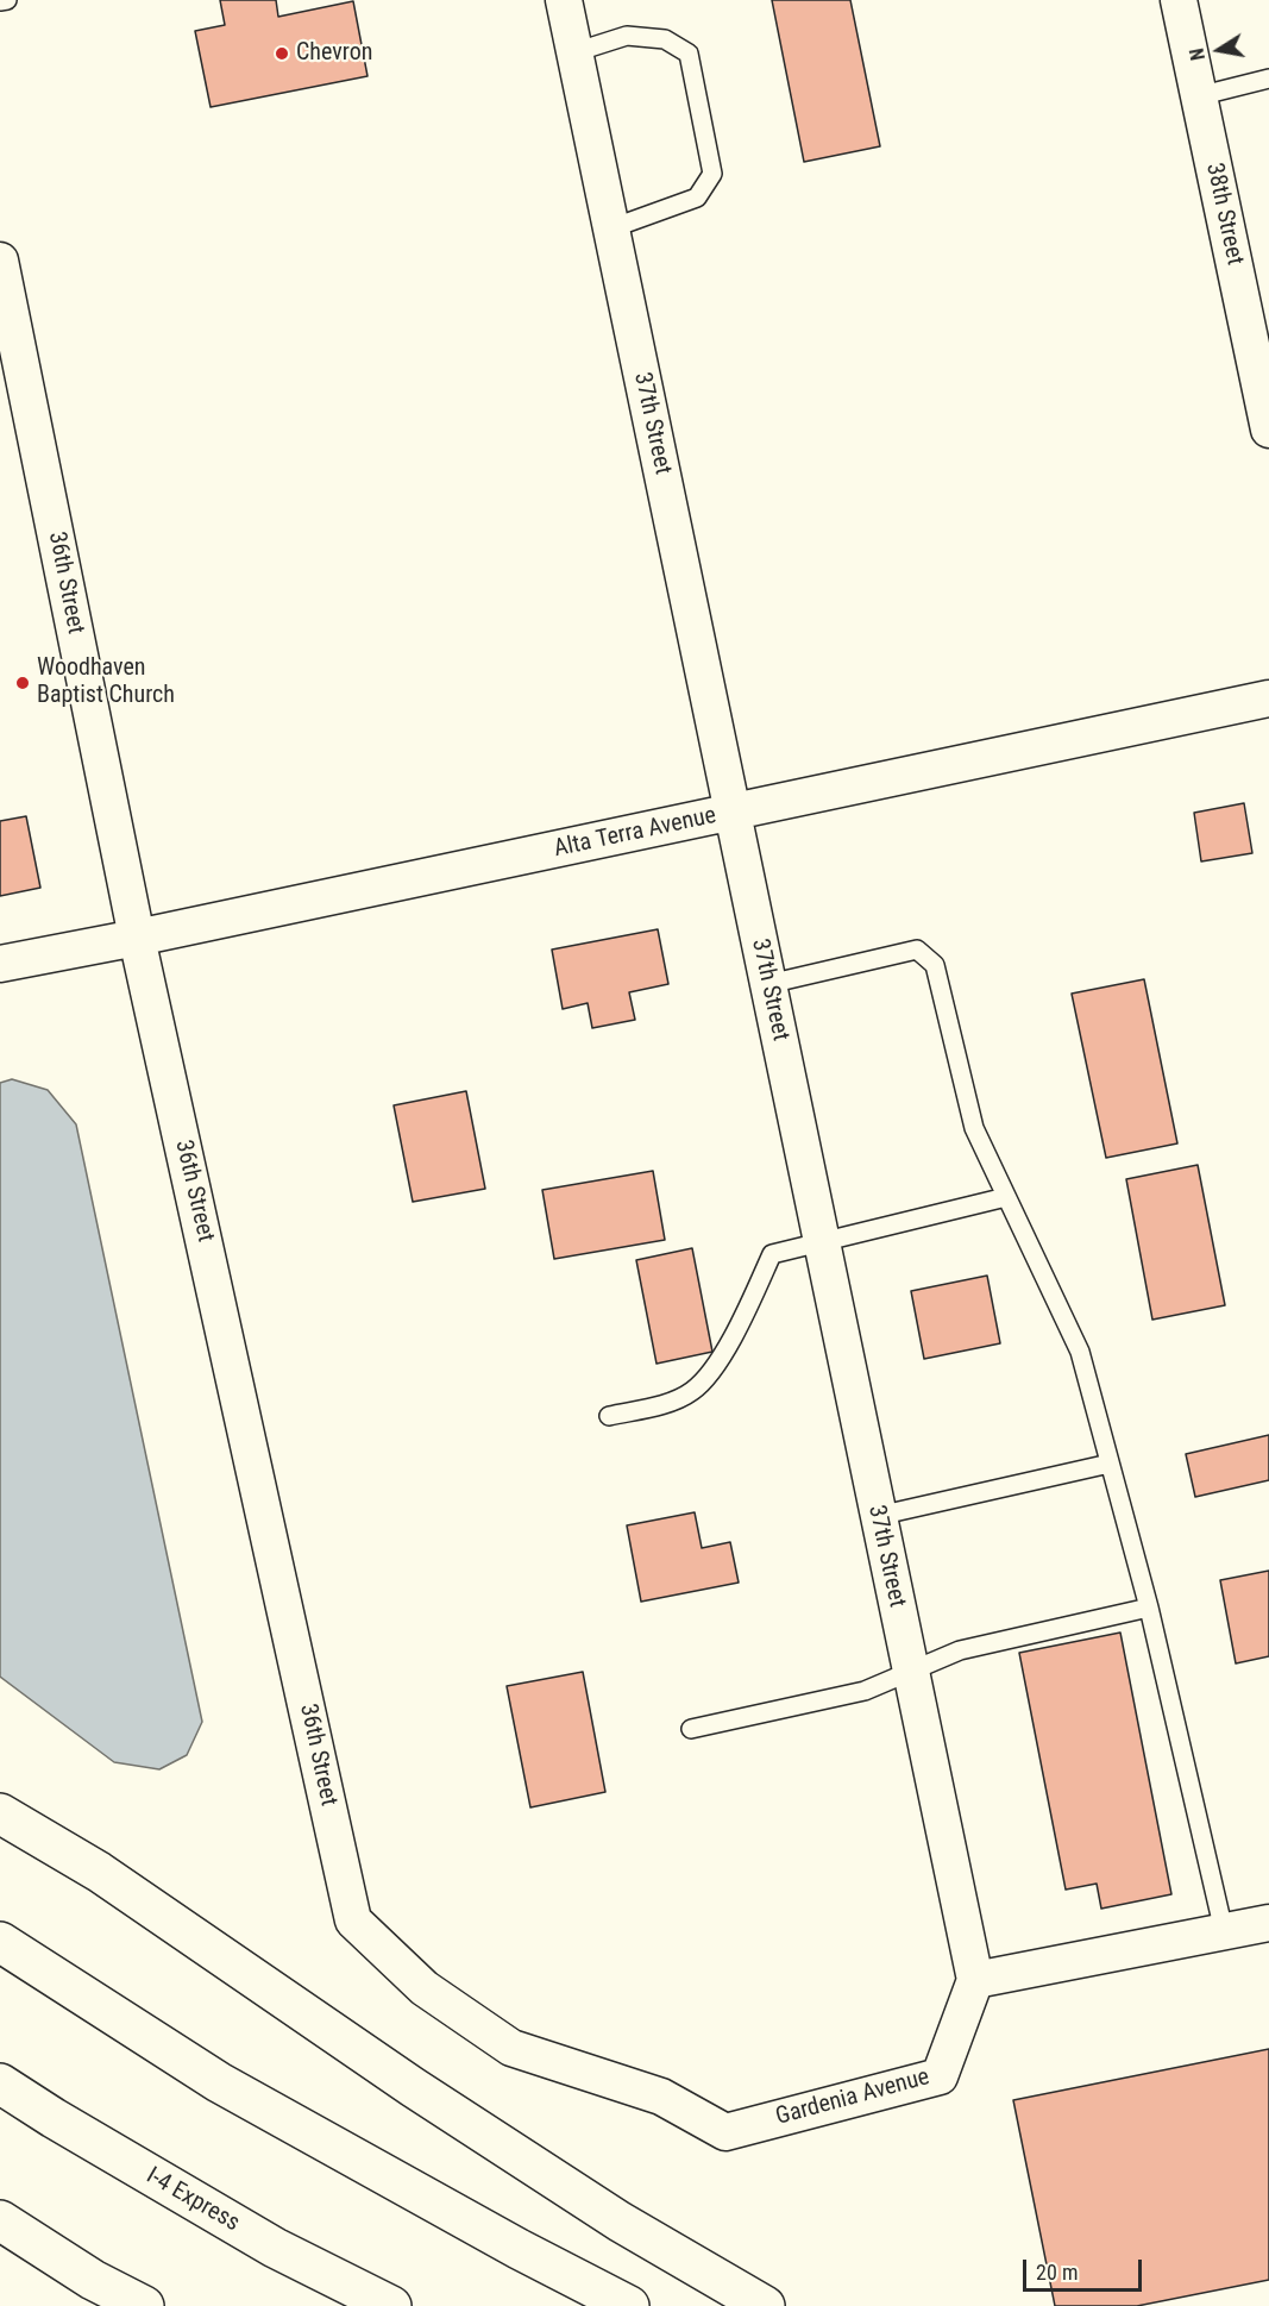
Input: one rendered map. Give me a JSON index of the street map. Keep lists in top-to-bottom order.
{
  "streets": {
    "highway": ["I-4 Express"],
    "street": [
      "38th Street",
      "37th Street",
      "36th Street",
      "Alta Terra Avenue",
      "Gardenia Avenue"
    ]
  },
  "crossings": [
    ["37th Street", "Alta Terra Avenue"],
    ["37th Street", "Gardenia Avenue"],
    ["36th Street", "Alta Terra Avenue"],
    ["36th Street", "Gardenia Avenue"]
  ],
  "places": ["Chevron", "Woodhaven Baptist Church"],
  "scale_bar": "20 m",
  "north": "left"
}
